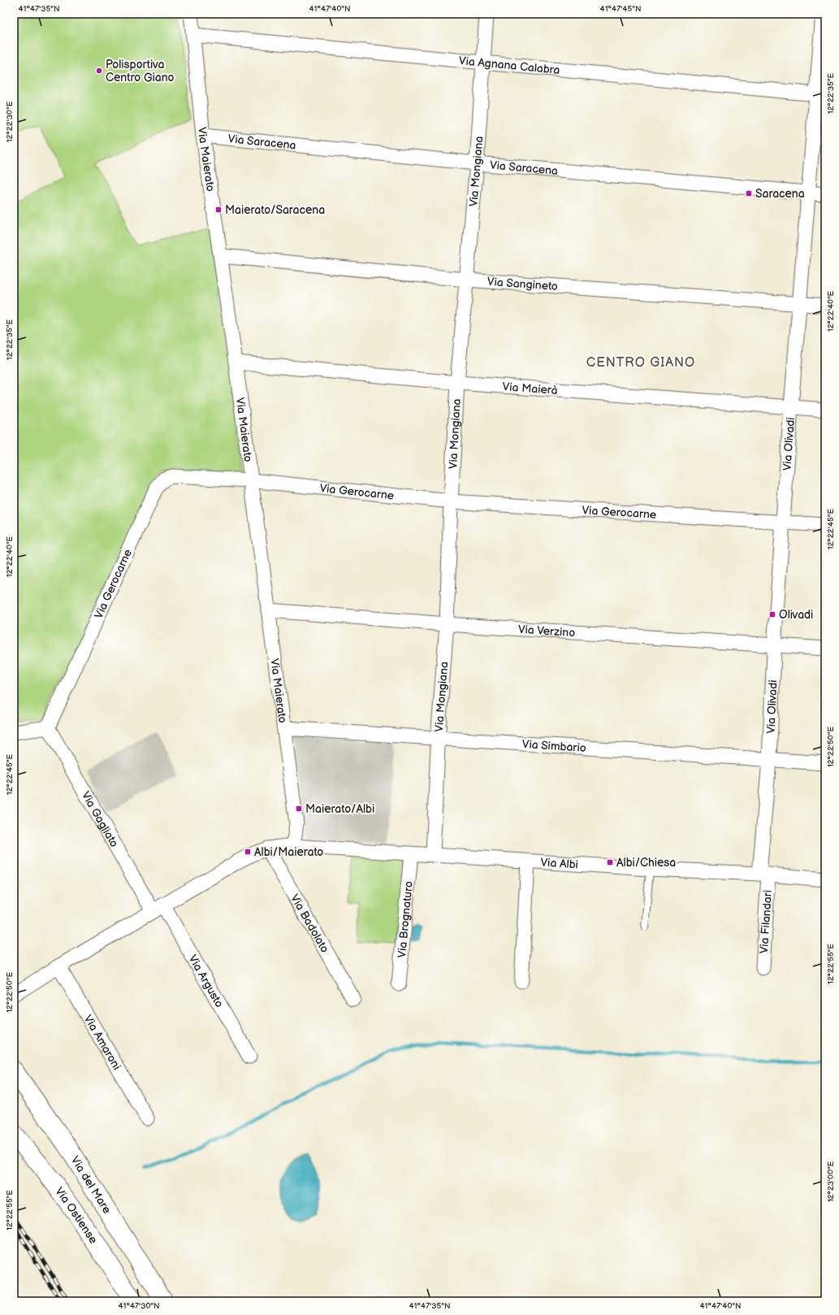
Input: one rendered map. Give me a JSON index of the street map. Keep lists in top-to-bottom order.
{
  "streets": {
    "main road": ["Via del Mare", "Via Ostiense"],
    "street": [
      "Via Agnana Calabra",
      "Via Saracena",
      "Via Maierato",
      "Via Mongiana",
      "Via Sangineto",
      "Via Maierà",
      "Via Olivadi",
      "Via Gerocarne",
      "Via Verzino",
      "Via Simbario",
      "Via Gagliato",
      "Via Albi",
      "Via Brognaturo",
      "Via Filandari",
      "Via Badolato",
      "Via Argusto",
      "Via Amaroni"
    ]
  },
  "crossings": [
    ["Via Agnana Calabra", "Via Maierato"],
    ["Via Agnana Calabra", "Via Mongiana"],
    ["Via Agnana Calabra", "Via Olivadi"],
    ["Via Saracena", "Via Maierato"],
    ["Via Saracena", "Via Mongiana"],
    ["Via Saracena", "Via Olivadi"],
    ["Via Maierato", "Via Sangineto"],
    ["Via Maierato", "Via Maierà"],
    ["Via Maierato", "Via Gerocarne"],
    ["Via Maierato", "Via Verzino"],
    ["Via Maierato", "Via Simbario"],
    ["Via Maierato", "Via Albi"],
    ["Via Mongiana", "Via Sangineto"],
    ["Via Mongiana", "Via Maierà"],
    ["Via Mongiana", "Via Gerocarne"],
    ["Via Mongiana", "Via Verzino"],
    ["Via Mongiana", "Via Simbario"],
    ["Via Mongiana", "Via Albi"],
    ["Via Sangineto", "Via Olivadi"],
    ["Via Maierà", "Via Olivadi"],
    ["Via Olivadi", "Via Gerocarne"],
    ["Via Olivadi", "Via Verzino"],
    ["Via Olivadi", "Via Simbario"],
    ["Via Olivadi", "Via Albi"],
    ["Via Olivadi", "Via Filandari"],
    ["Via Gerocarne", "Via Gagliato"],
    ["Via Gagliato", "Via Albi"],
    ["Via Gagliato", "Via Argusto"],
    ["Via Albi", "Via Brognaturo"],
    ["Via Albi", "Via Filandari"],
    ["Via Albi", "Via Badolato"],
    ["Via Albi", "Via Argusto"],
    ["Via Albi", "Via Amaroni"]
  ],
  "districts": ["CENTRO GIANO"],
  "places": {
    "other": ["Polisportiva Centro Giano"],
    "transit": [
      "Saracena",
      "Maierato/Saracena",
      "Olivadi",
      "Maierato/Albi",
      "Albi/Maierato",
      "Albi/Chiesa"
    ]
  },
  "coordinates": [
    "41°47'35\"N",
    "41°47'40\"N",
    "41°47'45\"N",
    "12°22'35\"E",
    "12°22'30\"E",
    "12°22'40\"E",
    "12°22'45\"E",
    "12°22'50\"E",
    "12°22'55\"E",
    "12°23'00\"E",
    "41°47'30\"N"
  ]
}
